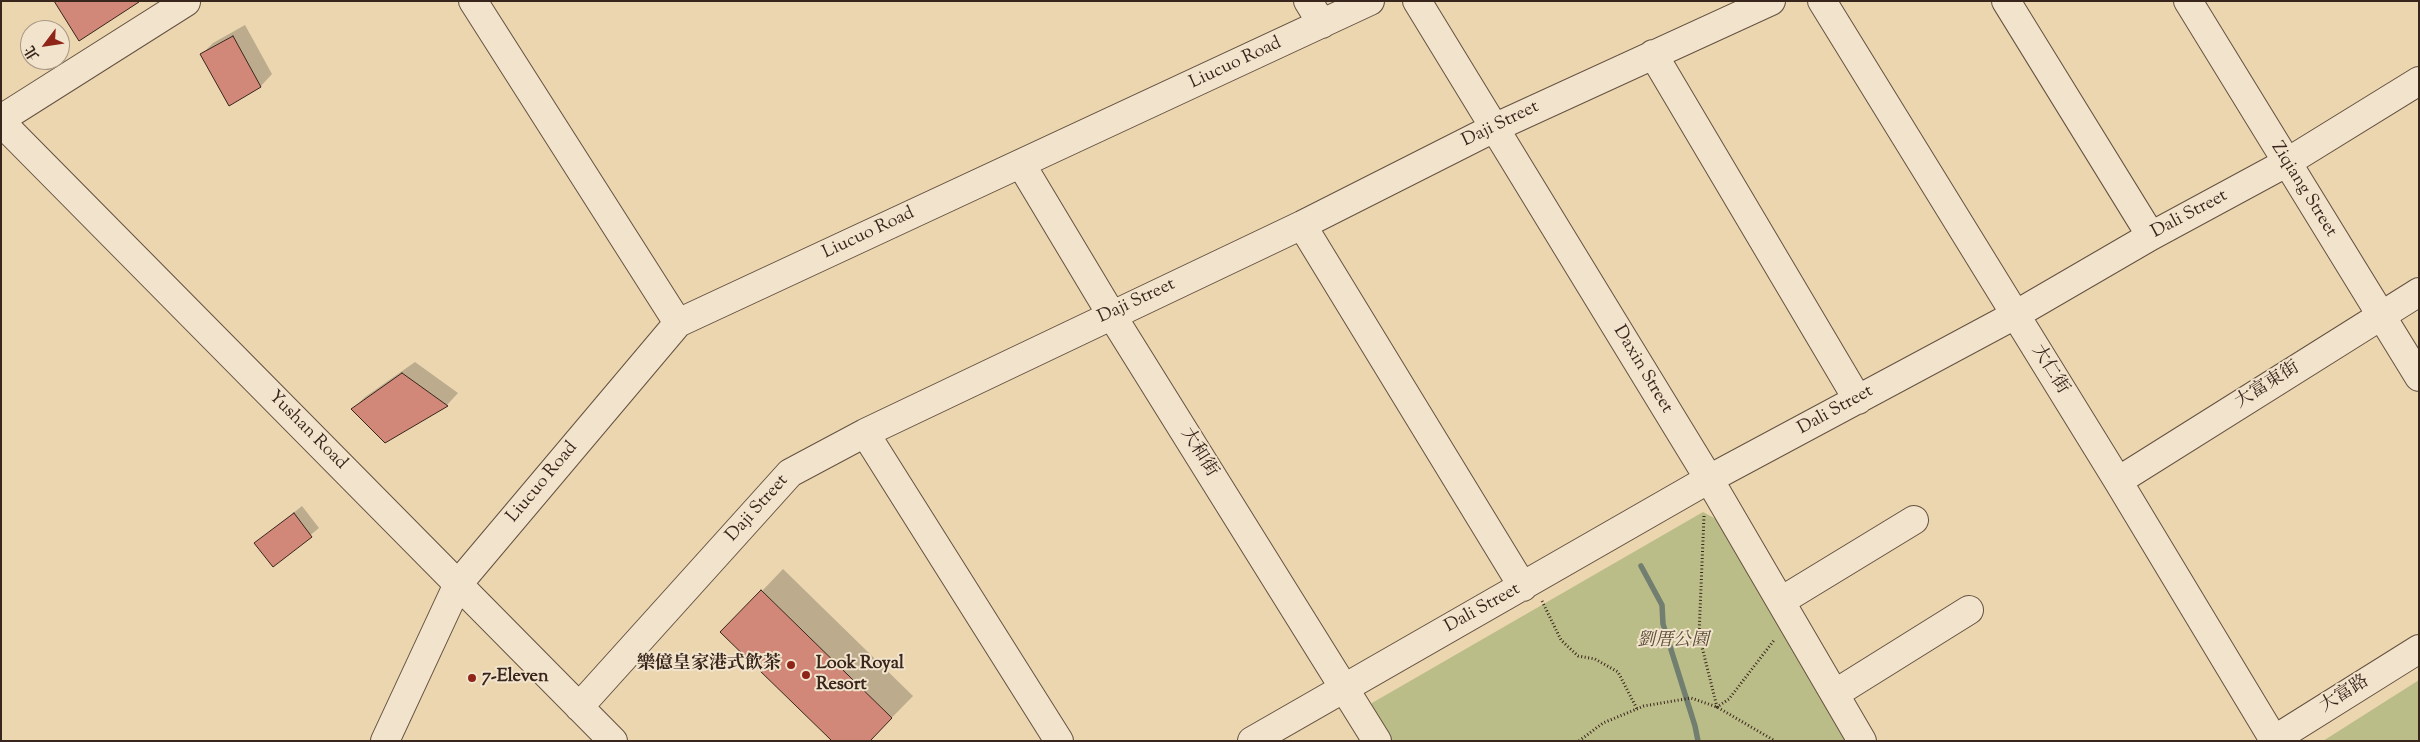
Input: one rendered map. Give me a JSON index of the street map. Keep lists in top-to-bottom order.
{
  "streets": {
    "street": [
      "Liucuo Road",
      "Daji Street",
      "Ziqiang Street",
      "Dali Street",
      "Daxin Street",
      "大仁街",
      "大富東街",
      "Yushan Road",
      "大和街",
      "大富路"
    ]
  },
  "crossings": [
    ["Liucuo Road", "Yushan Road"],
    ["Liucuo Road", "大和街"],
    ["Daji Street", "Daxin Street"],
    ["Daji Street", "Yushan Road"],
    ["Daji Street", "大和街"],
    ["Ziqiang Street", "Dali Street"],
    ["Ziqiang Street", "大富東街"],
    ["Dali Street", "Daxin Street"],
    ["Dali Street", "大仁街"],
    ["Dali Street", "大和街"],
    ["大仁街", "大富東街"],
    ["大仁街", "大富路"]
  ],
  "parks": ["劉厝公園"],
  "places": ["樂億皇家港式飲茶", "Look Royal Resort", "7-Eleven"],
  "north": "bottom left"
}
